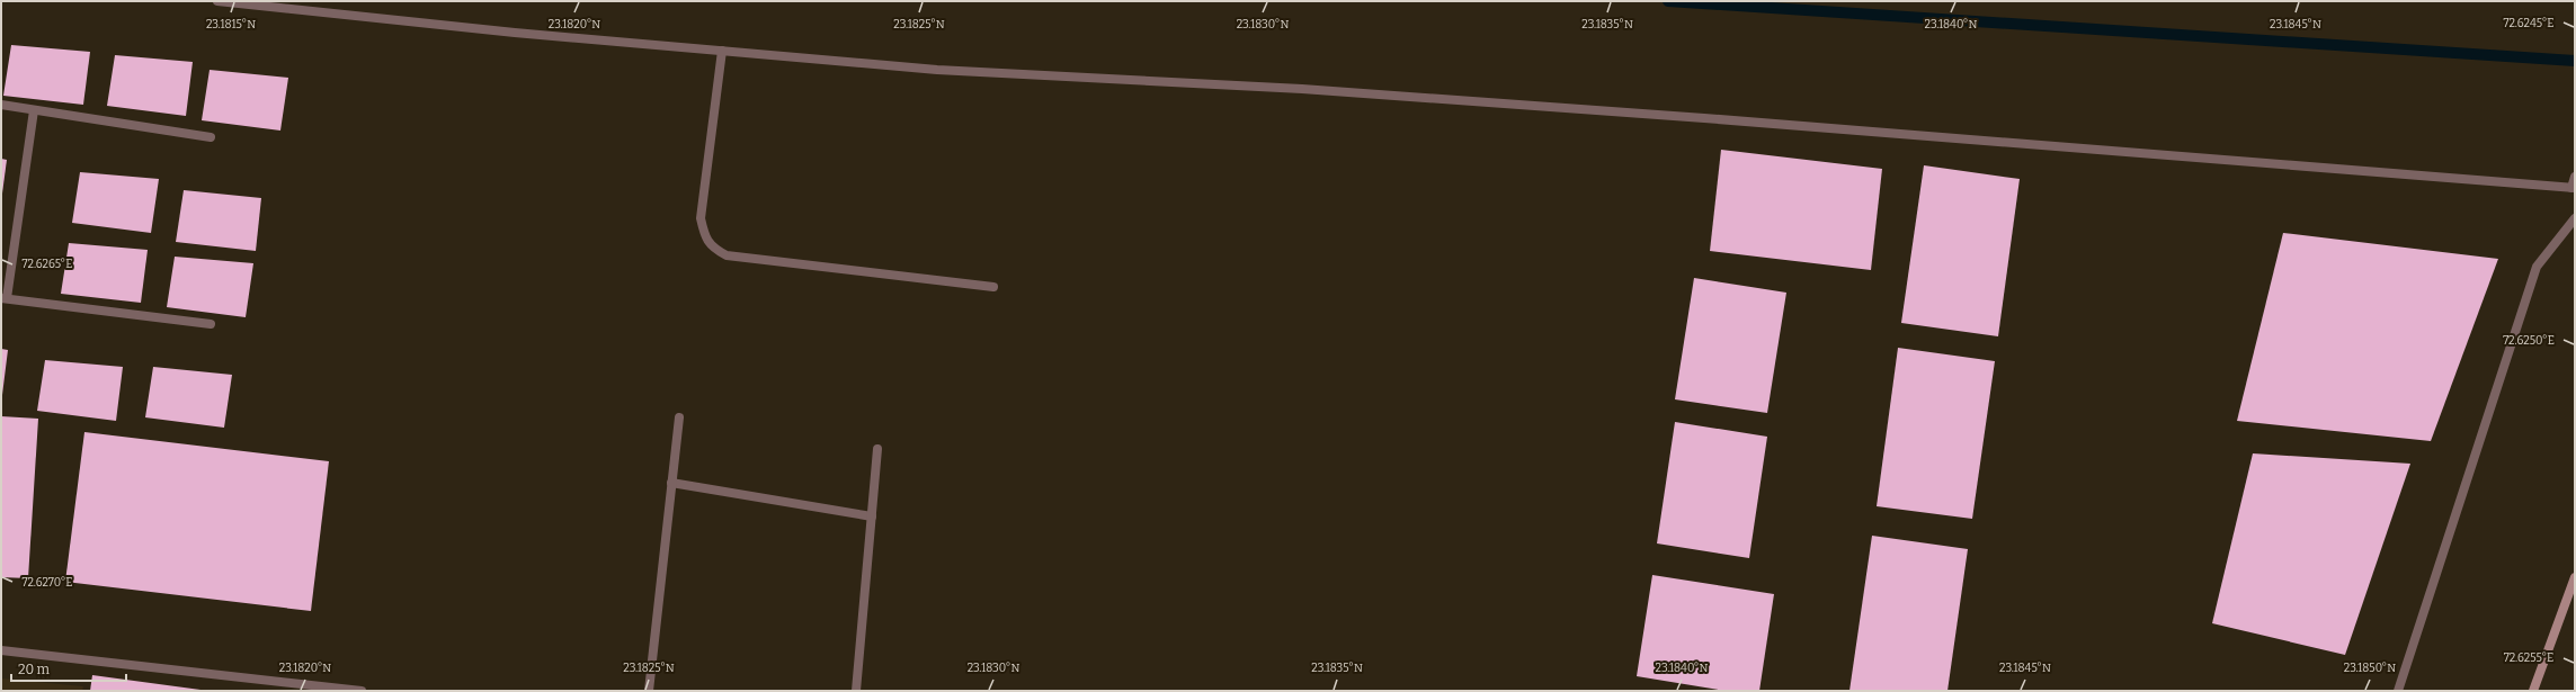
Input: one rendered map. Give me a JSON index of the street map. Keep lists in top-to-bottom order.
{
  "scale_bar": "20 m",
  "coordinates": [
    "72.6245°E",
    "23.1820°N",
    "23.1825°N",
    "23.1830°N",
    "23.1835°N",
    "23.1840°N",
    "23.1845°N",
    "23.1815°N",
    "72.6265°E",
    "72.6250°E",
    "72.6270°E",
    "72.6255°E",
    "23.1850°N"
  ]
}
